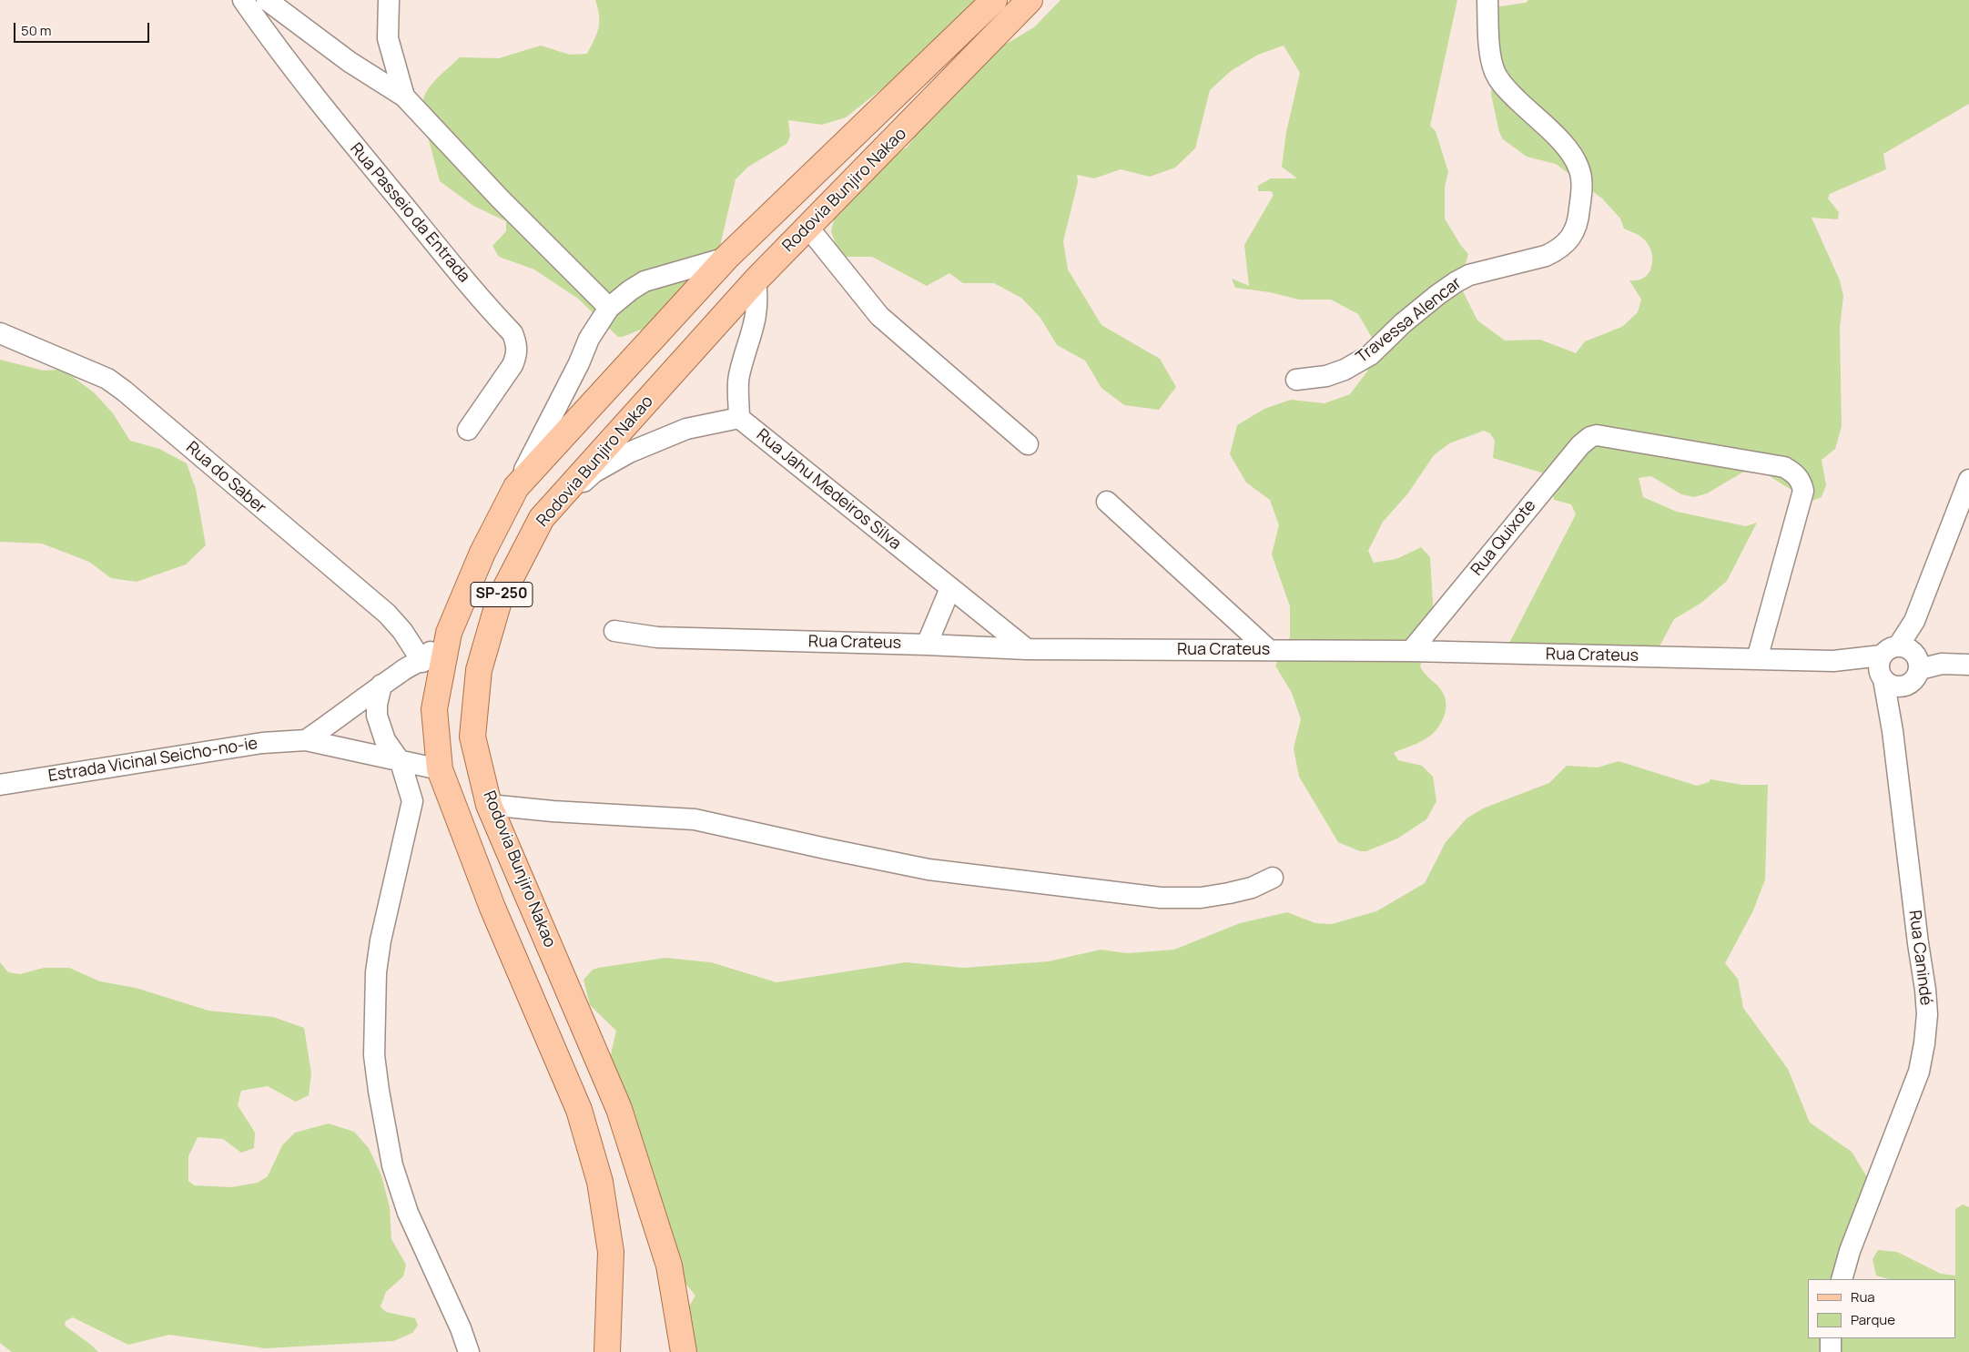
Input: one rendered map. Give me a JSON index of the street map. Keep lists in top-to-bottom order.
{
  "streets": {
    "main road": ["Rodovia Bunjiro Nakao", "SP-250"],
    "street": [
      "Rua Passeio da Entrada",
      "Travessa Alencar",
      "Rua do Saber",
      "Rua Jahu Medeiros Silva",
      "Rua Quixote",
      "Rua Crateus",
      "Estrada Vicinal Seicho-no-ie",
      "Rua Canindé"
    ]
  },
  "crossings": [
    ["Rua Jahu Medeiros Silva", "Rua Crateus"],
    ["Rua Quixote", "Rua Crateus"],
    ["Rua Crateus", "Rua Canindé"]
  ],
  "legend": ["Rua", "Parque"],
  "scale_bar": "50 m"
}
